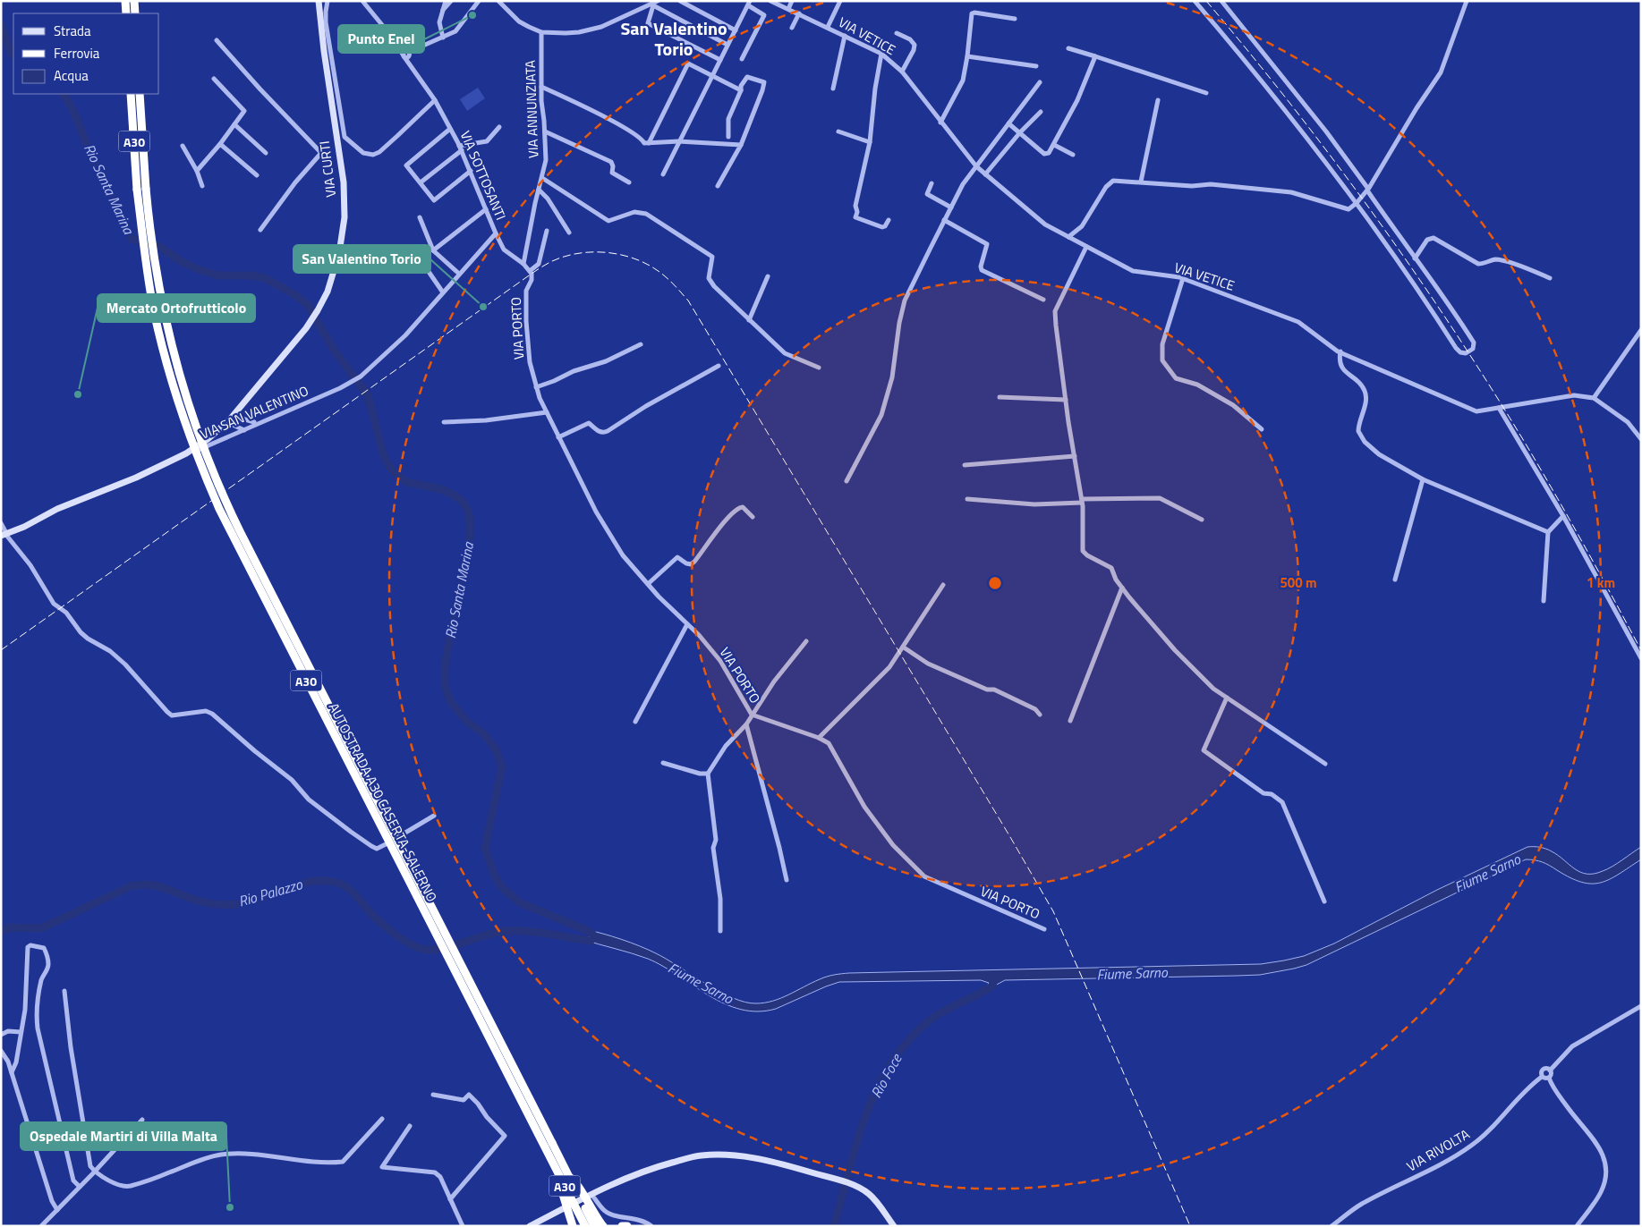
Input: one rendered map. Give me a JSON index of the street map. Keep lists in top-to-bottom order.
{
  "streets": {
    "highway": ["A30", "AUTOSTRADA A30 CASERTA-SALERNO"],
    "main road": ["VIA CURTI", "VIA SAN VALENTINO"],
    "street": [
      "VIA VETICE",
      "VIA ANNUNZIATA",
      "VIA SOTTOSANTI",
      "VIA PORTO",
      "VIA RIVOLTA"
    ]
  },
  "crossings": [
    ["VIA CURTI", "VIA SAN VALENTINO"],
    ["VIA SOTTOSANTI", "VIA SAN VALENTINO"]
  ],
  "districts": ["San Valentino Torio"],
  "water": [
    "Rio Santa Marina",
    "Fiume Sarno",
    "Rio Palazzo",
    "Rio Foce"
  ],
  "places": [
    "Punto Enel",
    "San Valentino Torio",
    "Mercato Ortofrutticolo",
    "Ospedale Martiri di Villa Malta"
  ],
  "legend": ["Strada", "Ferrovia", "Acqua"],
  "rings": ["500 m", "1 km"]
}
